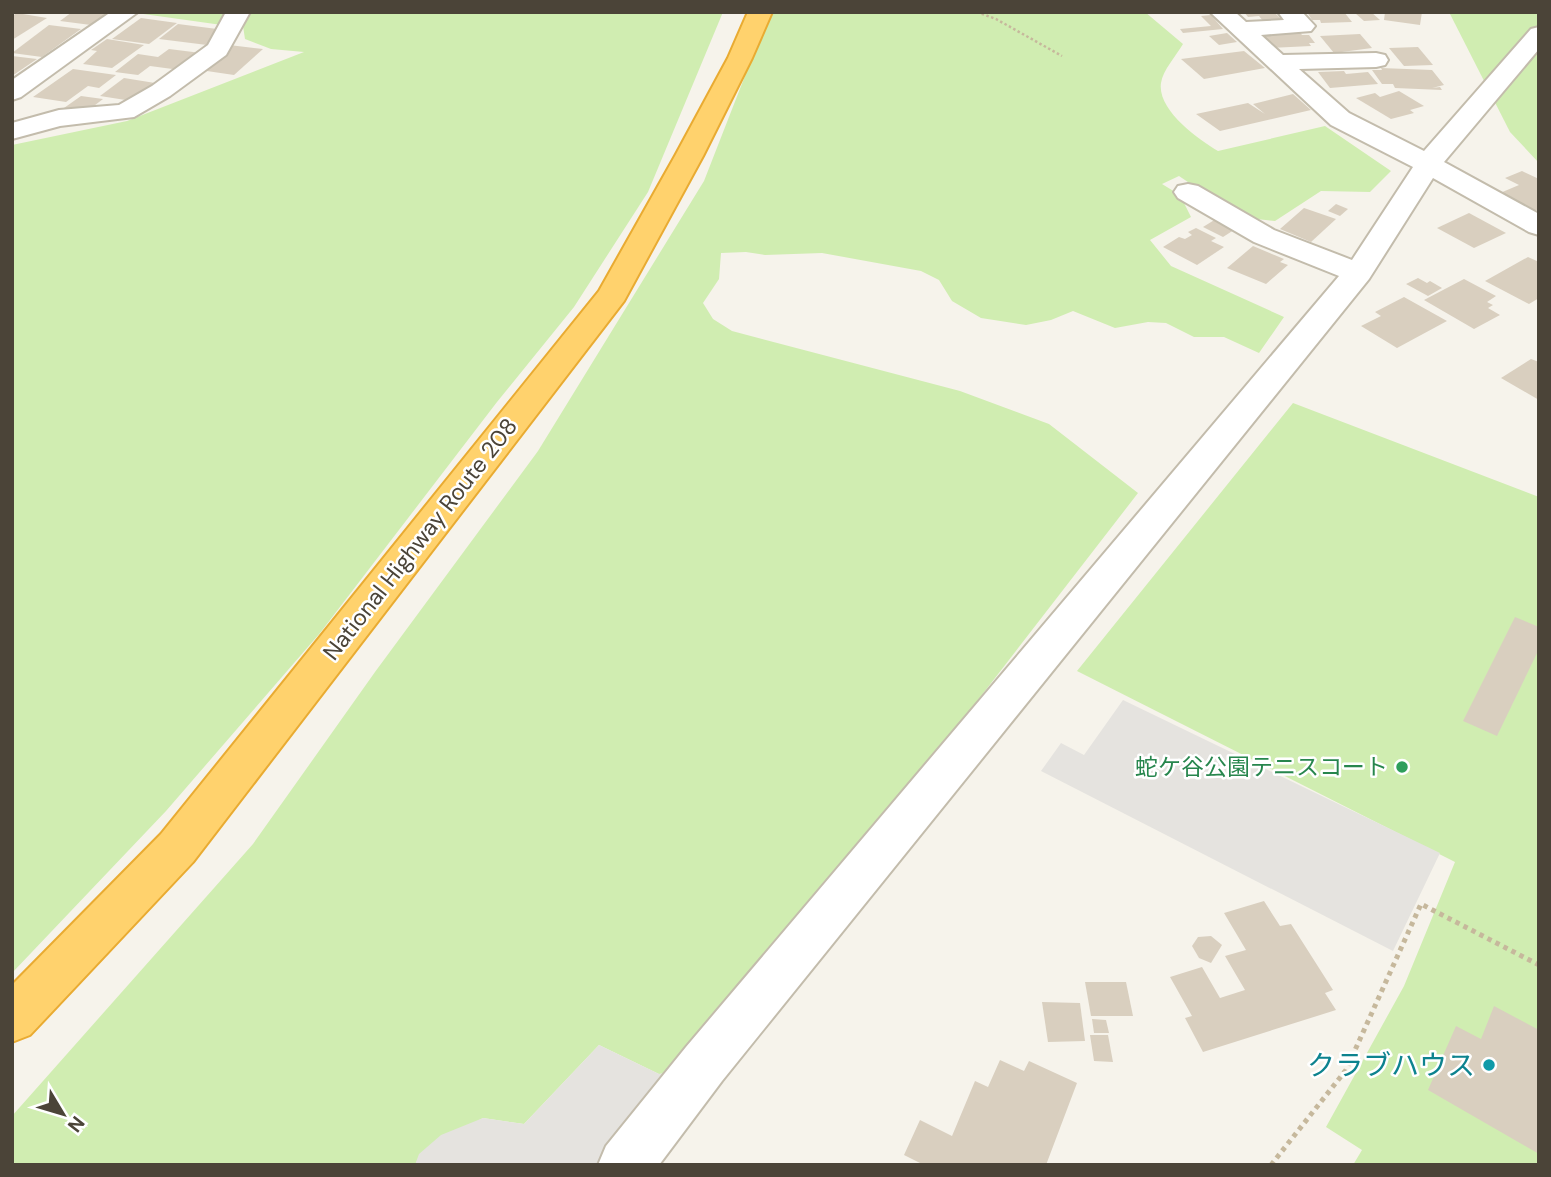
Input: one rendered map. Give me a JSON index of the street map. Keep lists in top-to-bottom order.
{
  "streets": {
    "highway": ["National Highway Route 208"]
  },
  "places": ["蛇ケ谷公園テニスコート", "クラブハウス"],
  "north": "bottom right"
}
